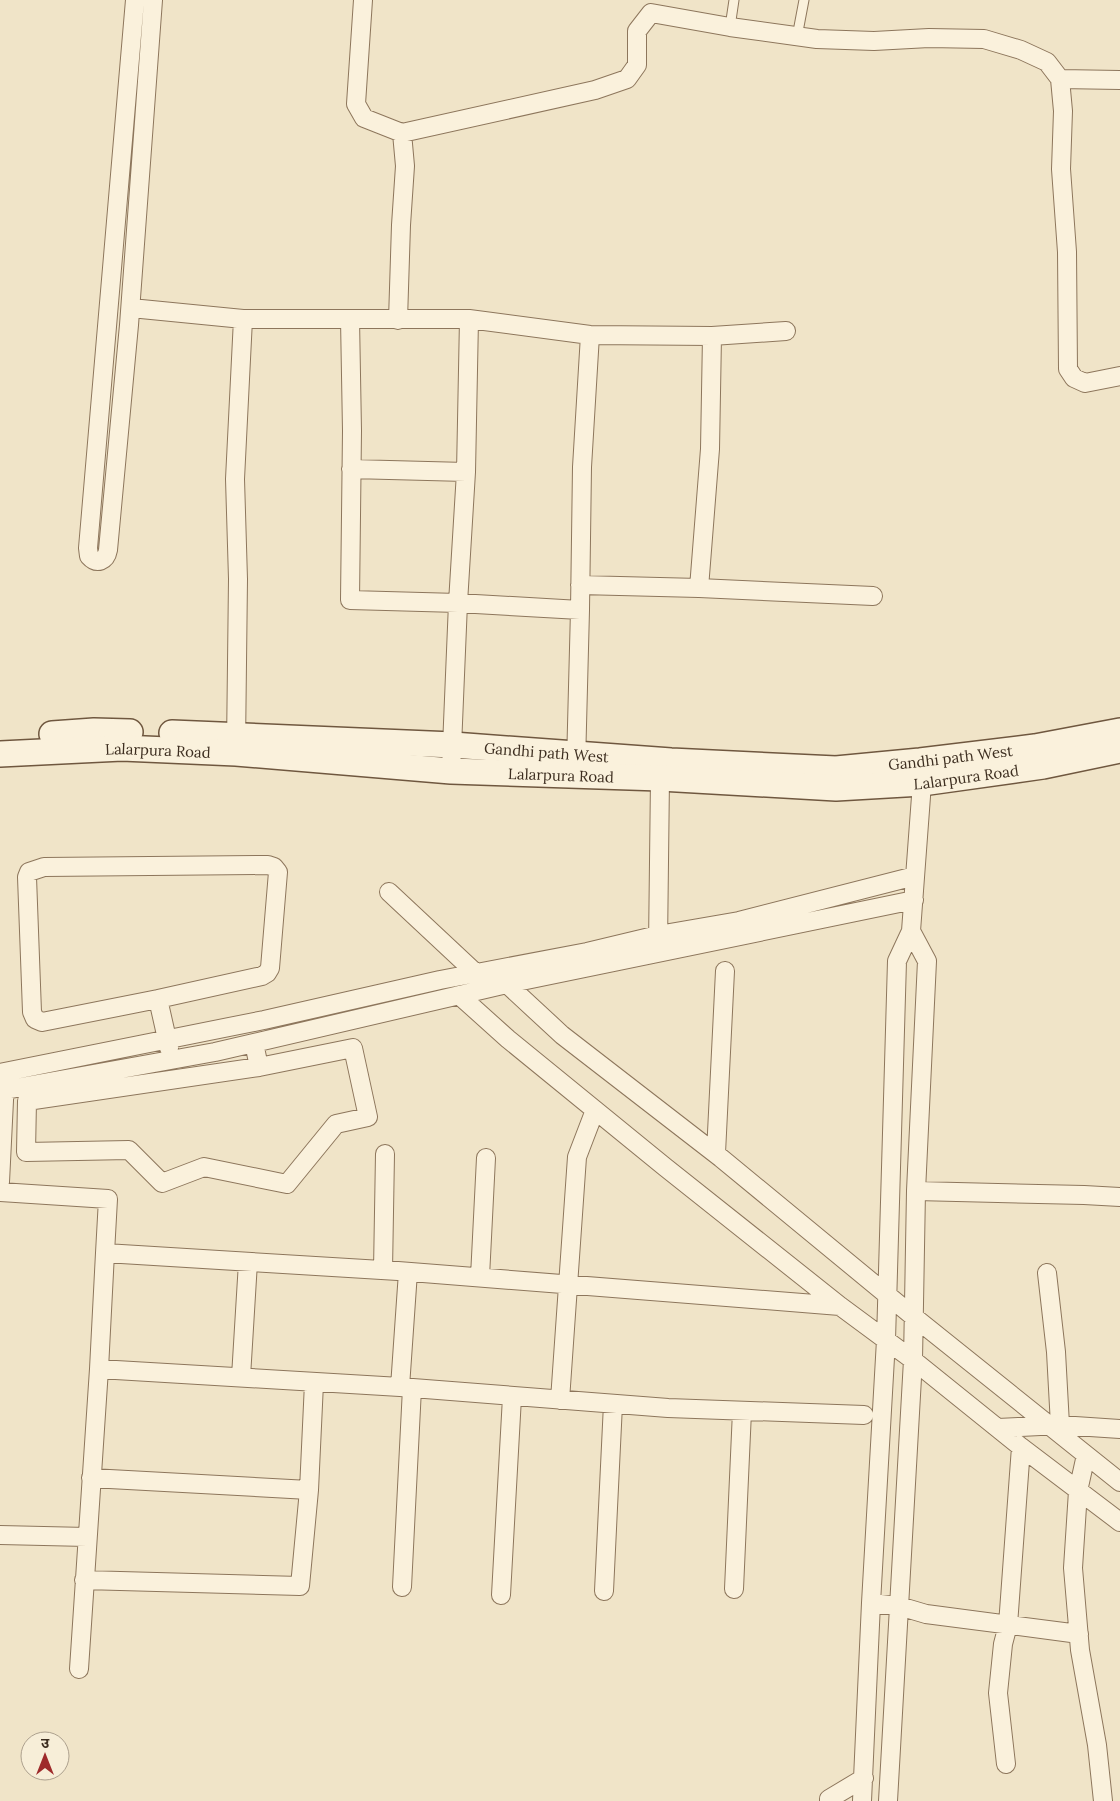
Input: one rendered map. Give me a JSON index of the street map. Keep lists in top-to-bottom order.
{
  "streets": {
    "street": ["Lalarpura Road", "Gandhi path West"]
  },
  "crossings": [
    ["Lalarpura Road", "Gandhi path West"]
  ],
  "north": "top"
}
